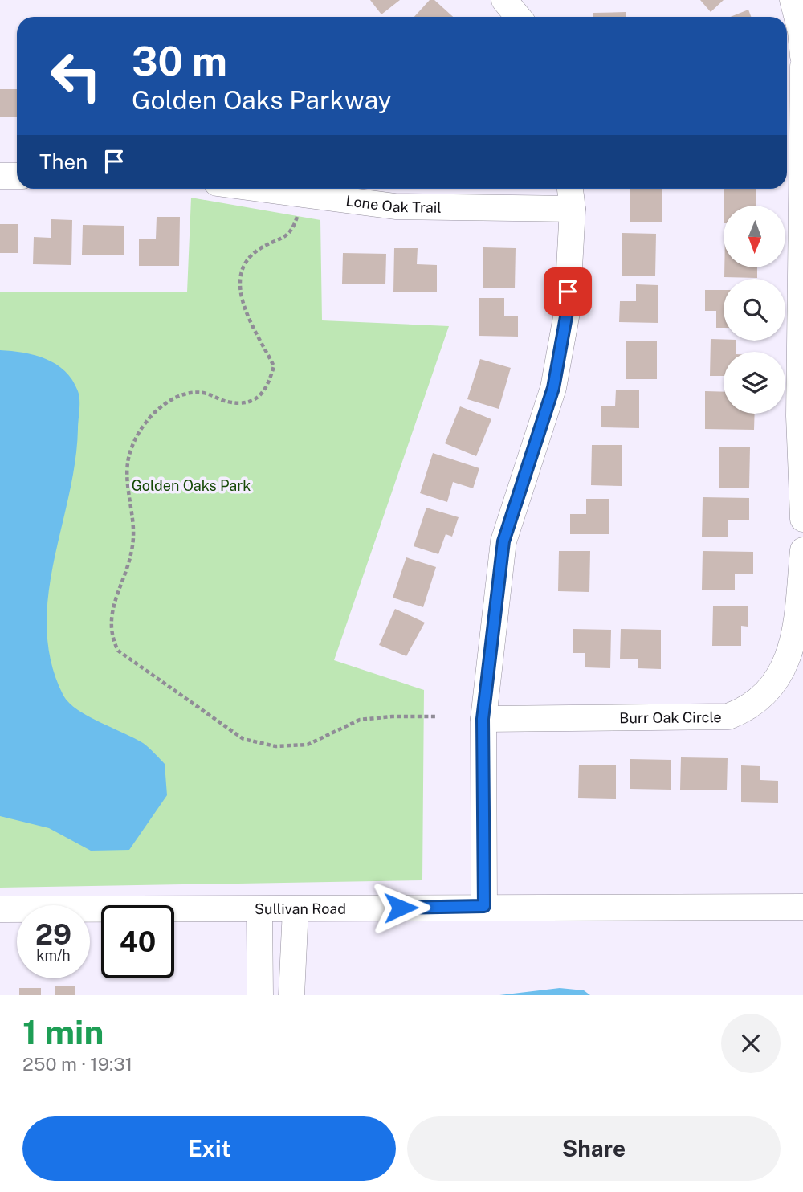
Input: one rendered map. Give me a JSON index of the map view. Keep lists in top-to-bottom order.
{
  "streets": {
    "street": ["Lone Oak Trail", "Burr Oak Circle", "Sullivan Road"]
  },
  "parks": ["Golden Oaks Park"],
  "north": "bottom",
  "page": {
    "turn": ["30 m", "Golden Oaks Parkway"],
    "then": "Then",
    "speed": "29 km/h",
    "limit": "40",
    "heading": ["1 min", "250 m · 19:31"],
    "buttons": ["Exit", "Share"]
  }
}
